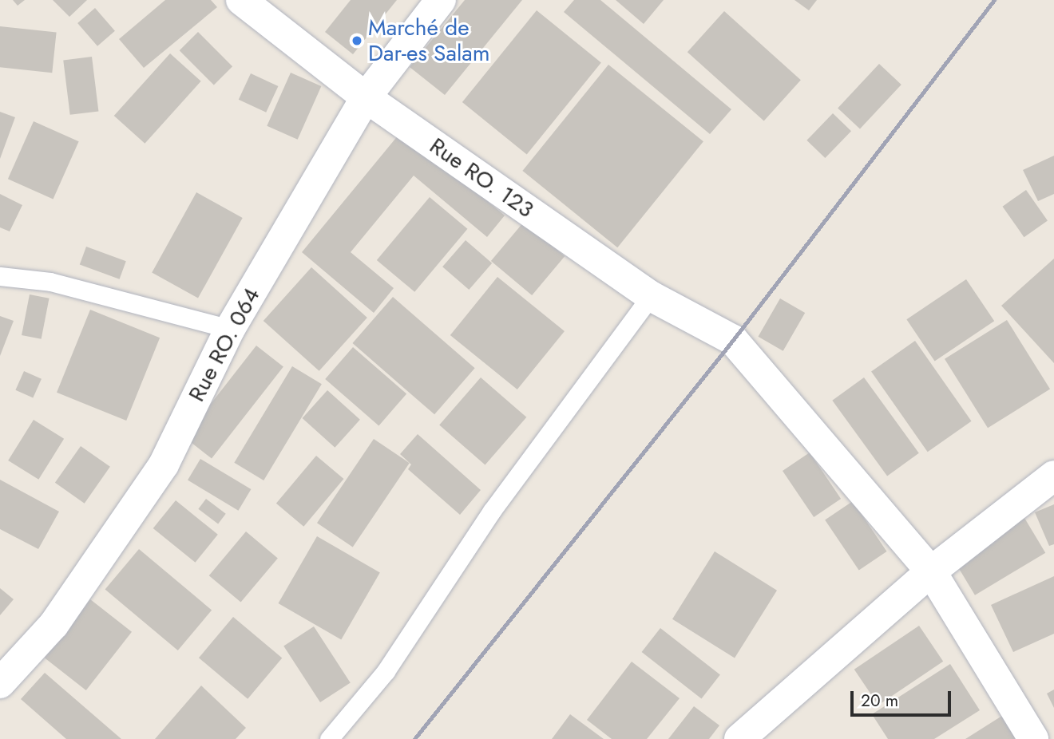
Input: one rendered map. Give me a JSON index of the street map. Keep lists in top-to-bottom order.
{
  "streets": {
    "street": ["Rue RO. 123", "Rue RO. 064"]
  },
  "crossings": [
    ["Rue RO. 123", "Rue RO. 064"]
  ],
  "places": ["Marché de Dar-es Salam"],
  "scale_bar": "20 m"
}
